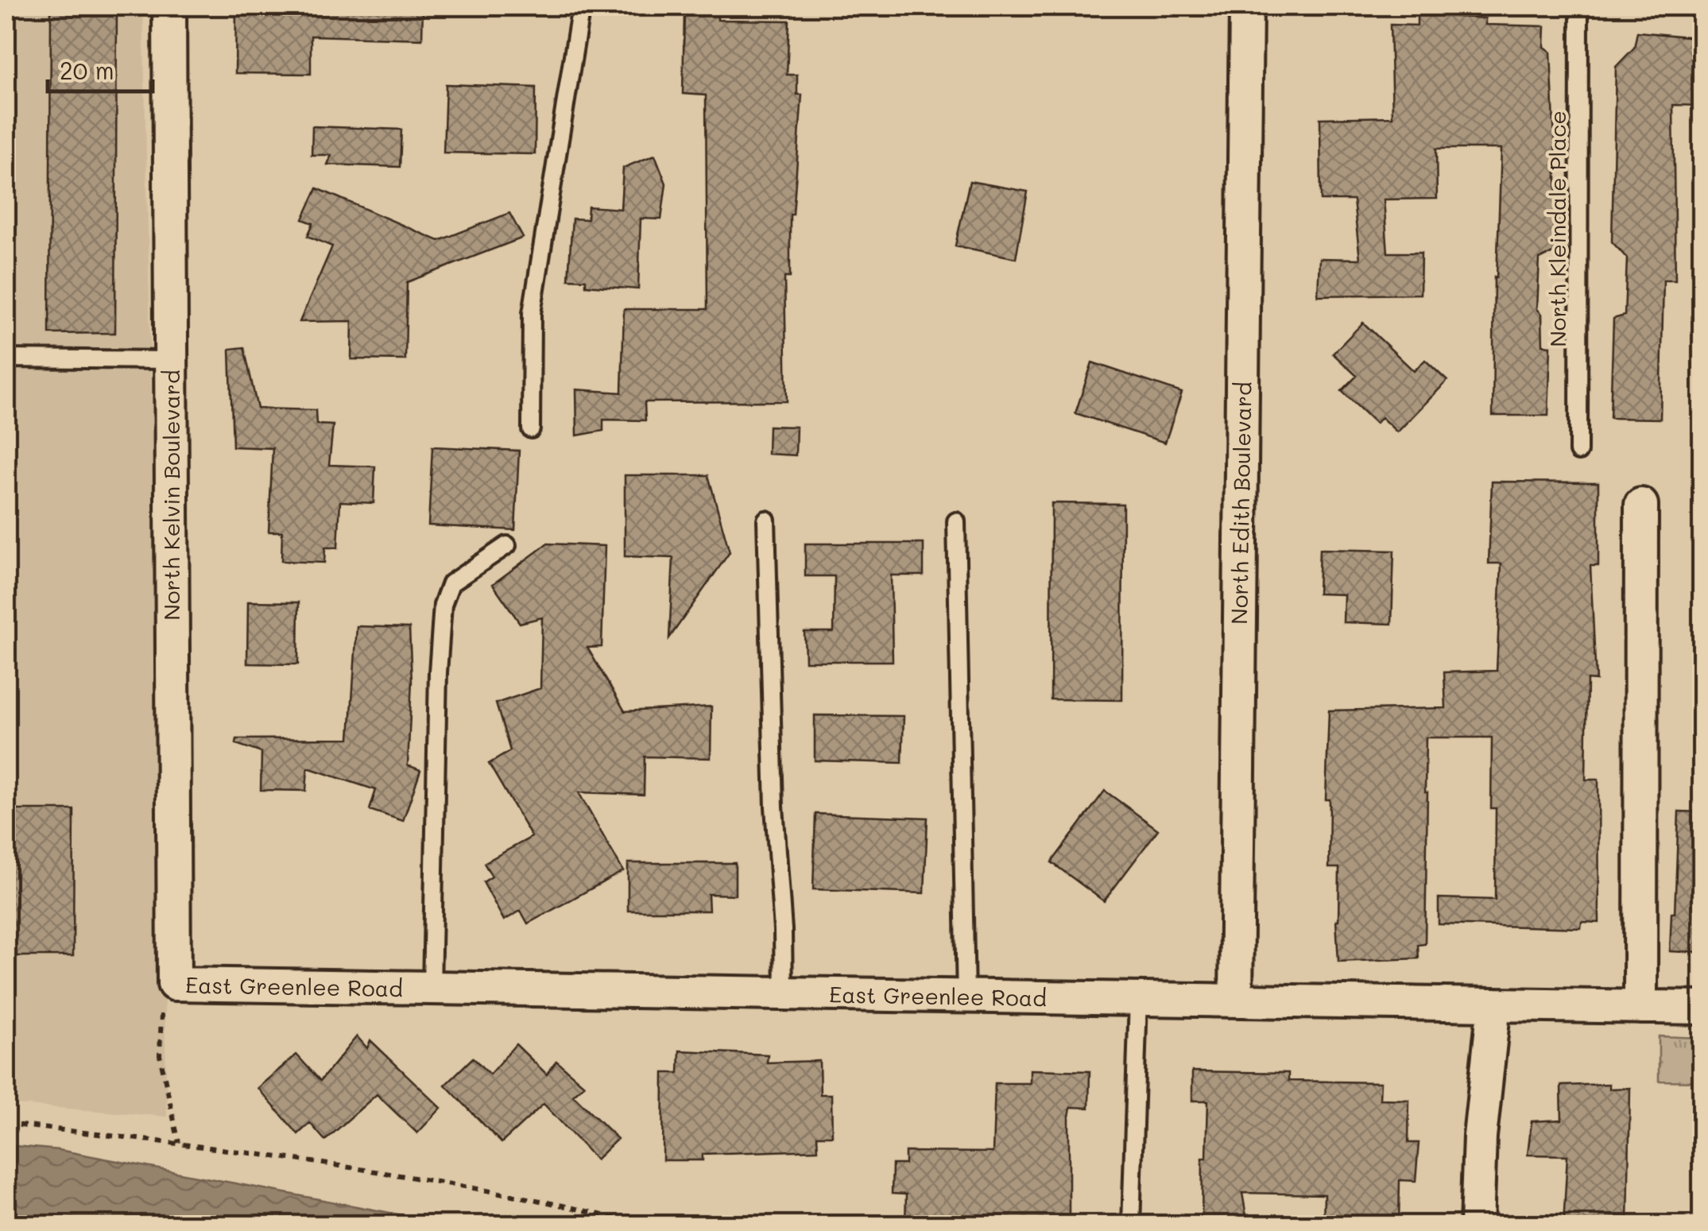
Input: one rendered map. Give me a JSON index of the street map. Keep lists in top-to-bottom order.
{
  "streets": {
    "street": ["North Kelvin Boulevard", "North Edith Boulevard", "East Greenlee Road"],
    "lane": ["North Kleindale Place"]
  },
  "crossings": [
    ["North Kelvin Boulevard", "East Greenlee Road"],
    ["North Edith Boulevard", "East Greenlee Road"]
  ],
  "scale_bar": "20 m"
}
